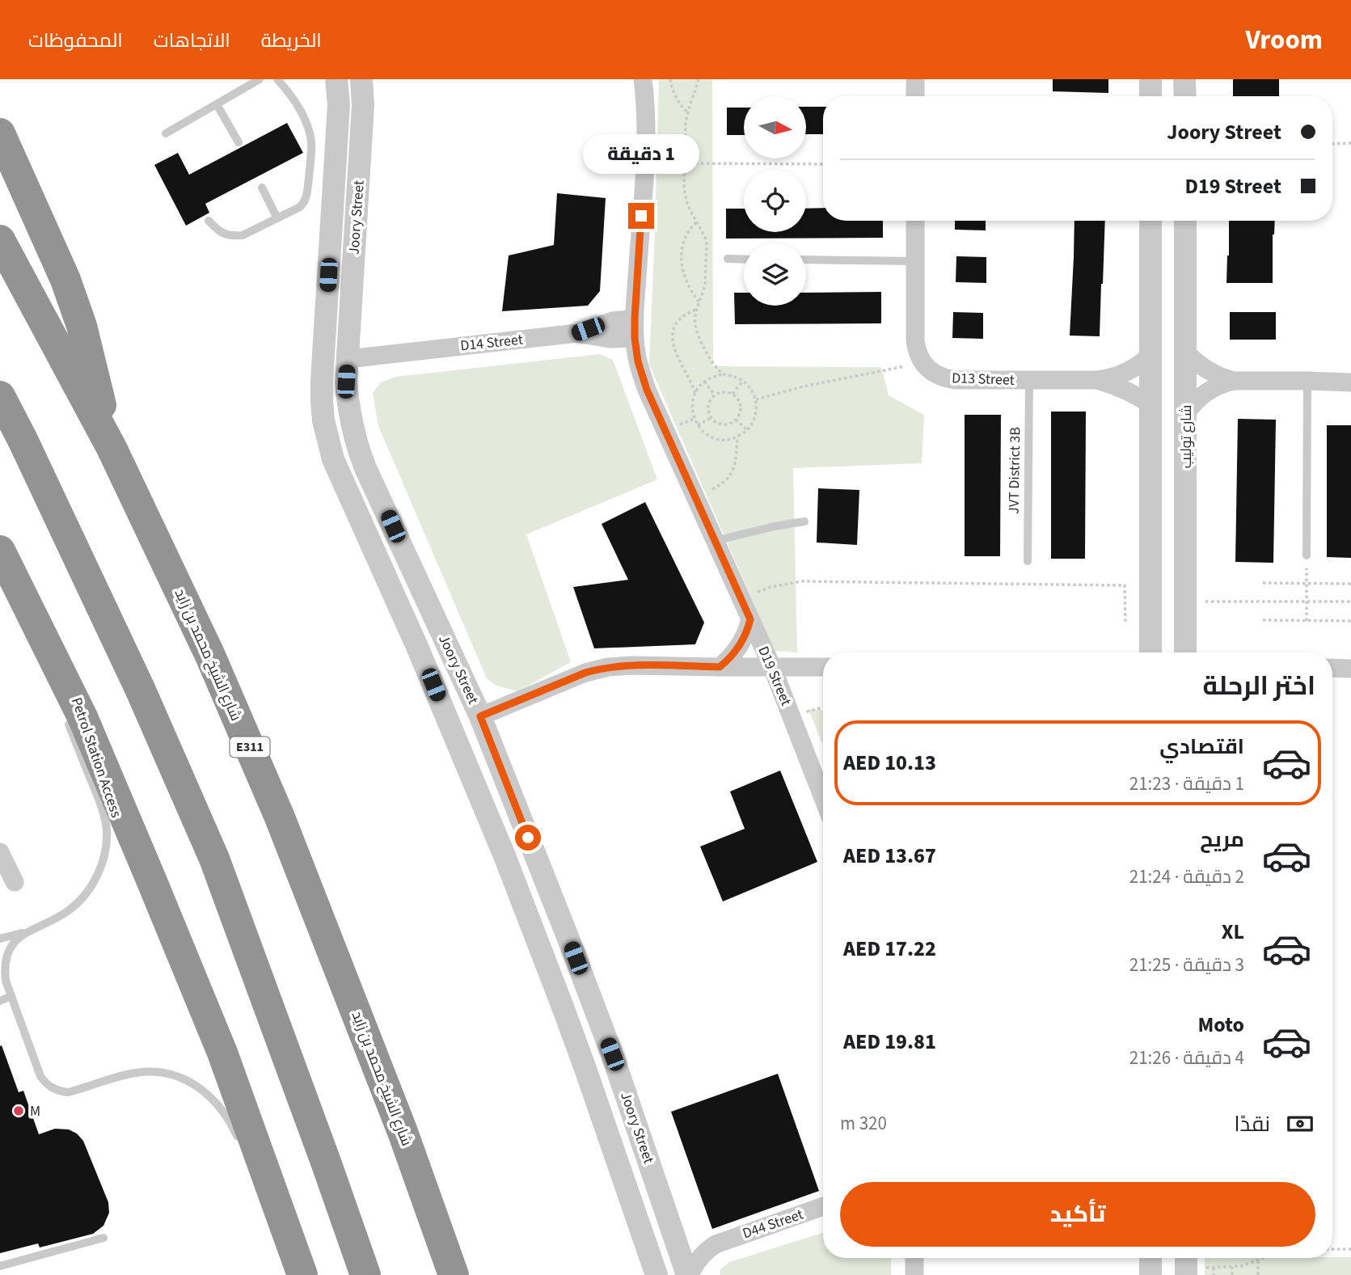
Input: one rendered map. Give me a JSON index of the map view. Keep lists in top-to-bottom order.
{
  "streets": {
    "highway": ["شارع الشيخ محمد بن زايد", "E311"],
    "street": [
      "Joory Street",
      "D14 Street",
      "D13 Street",
      "شارع توليب",
      "D19 Street",
      "D44 Street"
    ],
    "lane": ["JVT District 3B", "Petrol Station Access"]
  },
  "crossings": [
    ["Joory Street", "D14 Street"],
    ["Joory Street", "D44 Street"],
    ["D14 Street", "D19 Street"],
    ["D13 Street", "JVT District 3B"]
  ],
  "places": ["M"],
  "north": "right",
  "page": {
    "header": "Vroom",
    "nav": ["الخريطة", "الاتجاهات", "المحفوظات"],
    "banner": ["Joory Street", "D19 Street"],
    "bubble": "1 دقيقة",
    "heading": "اختر الرحلة",
    "list": [
      {
        "name": "اقتصادي",
        "note": "1 دقيقة · 21:23",
        "value": "AED 10.13"
      },
      {
        "name": "مريح",
        "note": "2 دقيقة · 21:24",
        "value": "AED 13.67"
      },
      {
        "name": "XL",
        "note": "3 دقيقة · 21:25",
        "value": "AED 17.22"
      },
      {
        "name": "Moto",
        "note": "4 دقيقة · 21:26",
        "value": "AED 19.81"
      }
    ],
    "pay": ["نقدًا", "320 m"],
    "buttons": "تأكيد"
  }
}
